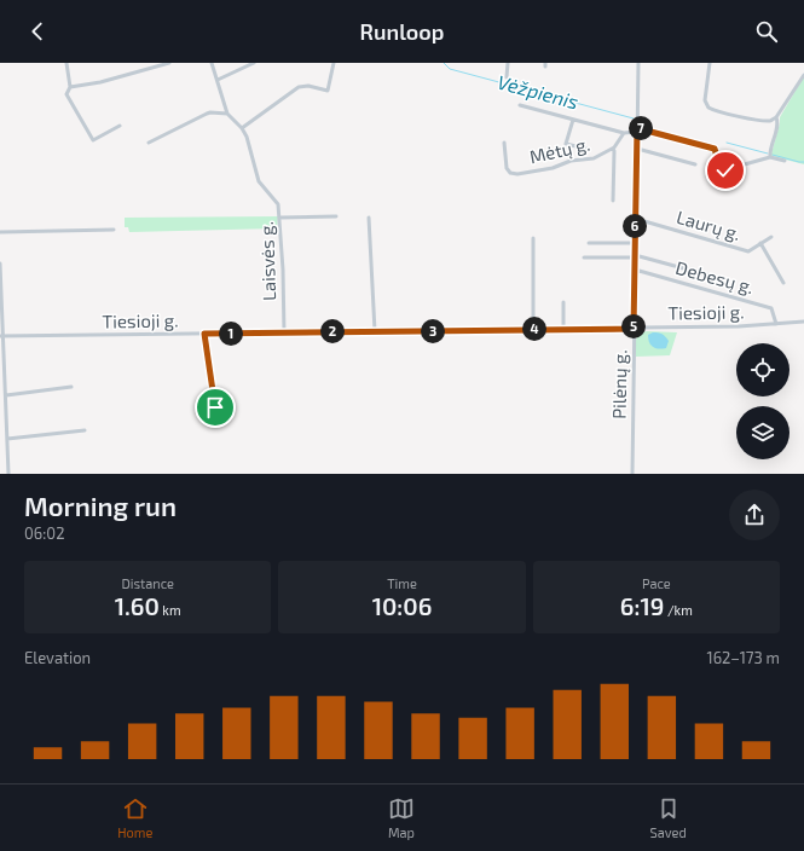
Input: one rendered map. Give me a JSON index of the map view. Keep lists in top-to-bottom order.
{
  "streets": {
    "street": [
      "Mėtų g.",
      "Laurų g.",
      "Laisvės g.",
      "Debesų g.",
      "Tiesioji g.",
      "Pilėnų g."
    ]
  },
  "crossings": [
    ["Laurų g.", "Pilėnų g."],
    ["Laisvės g.", "Tiesioji g."],
    ["Debesų g.", "Tiesioji g."],
    ["Debesų g.", "Pilėnų g."],
    ["Tiesioji g.", "Pilėnų g."]
  ],
  "water": ["Vėžpienis"],
  "page": {
    "header": "Runloop",
    "pins": [
      "7",
      "6",
      "5",
      "4",
      "2",
      "3",
      "1"
    ],
    "heading": ["Morning run", "06:02"],
    "stats": [
      ["Distance", "1.60 km"],
      ["Time", "10:06"],
      ["Pace", "6:19 /km"]
    ],
    "chart": ["Elevation", "162–173 m"],
    "tabs": ["Home", "Map", "Saved"]
  }
}
